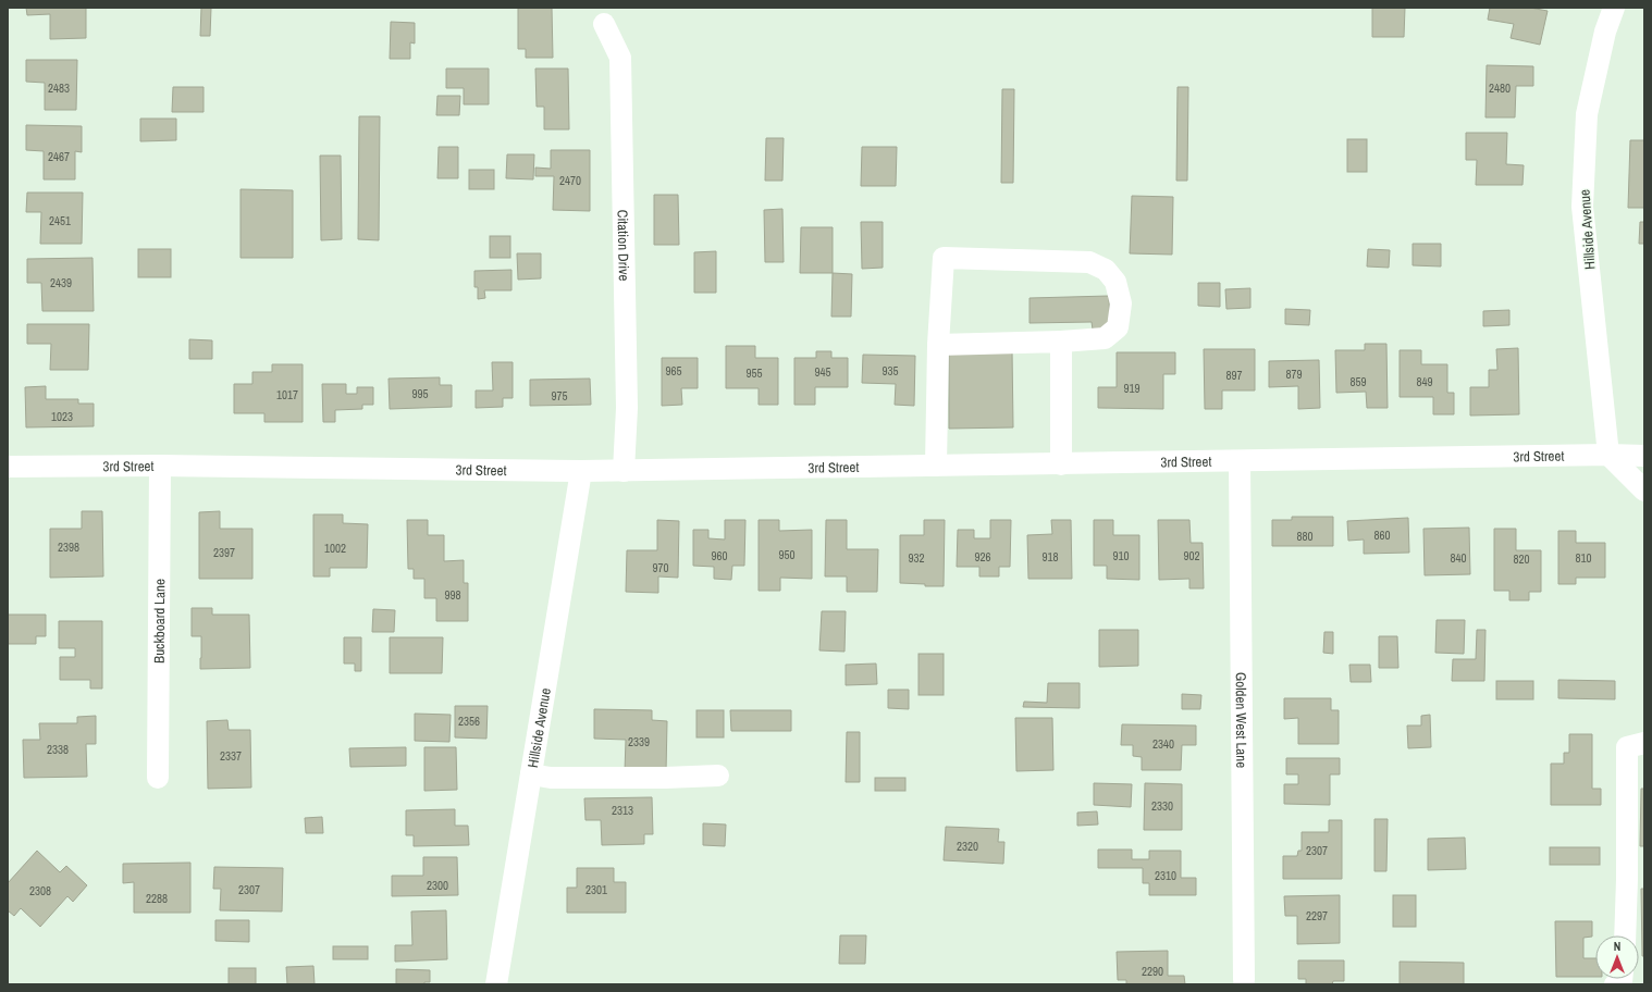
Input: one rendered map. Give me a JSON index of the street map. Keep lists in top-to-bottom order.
{
  "streets": {
    "street": [
      "Hillside Avenue",
      "Citation Drive",
      "3rd Street",
      "Buckboard Lane",
      "Golden West Lane"
    ]
  },
  "crossings": [
    ["Hillside Avenue", "3rd Street"],
    ["Citation Drive", "3rd Street"],
    ["3rd Street", "Buckboard Lane"],
    ["3rd Street", "Golden West Lane"]
  ],
  "house_numbers": [
    "2483",
    "2480",
    "2467",
    "2470",
    "2451",
    "2439",
    "965",
    "935",
    "945",
    "955",
    "879",
    "897",
    "859",
    "849",
    "919",
    "995",
    "1017",
    "975",
    "1023",
    "860",
    "880",
    "2398",
    "1002",
    "2397",
    "950",
    "960",
    "910",
    "902",
    "926",
    "918",
    "932",
    "840",
    "810",
    "820",
    "970",
    "998",
    "2356",
    "2339",
    "2340",
    "2338",
    "2337",
    "2330",
    "2313",
    "2320",
    "2307",
    "2310",
    "2300",
    "2307",
    "2301",
    "2308",
    "2288",
    "2297",
    "2290"
  ],
  "north": "top"
}
